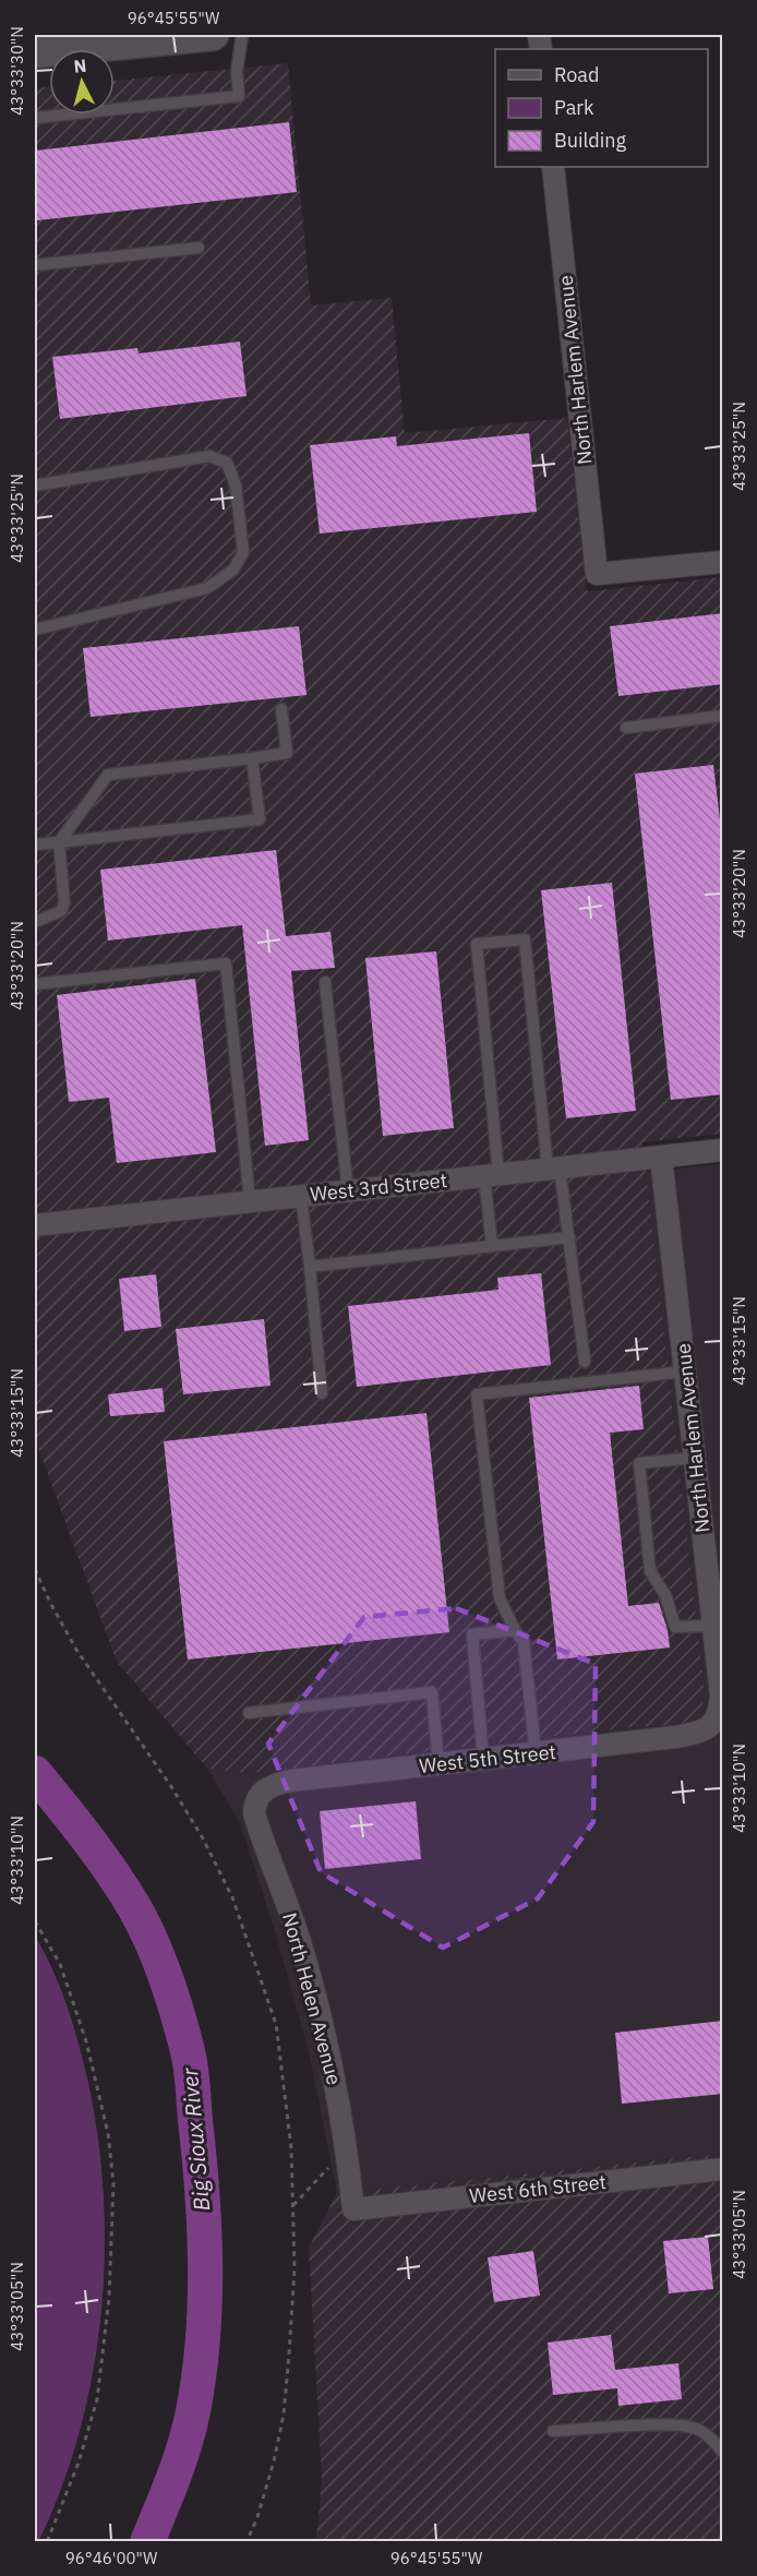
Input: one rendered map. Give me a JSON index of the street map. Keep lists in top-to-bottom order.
{
  "streets": {
    "street": [
      "North Harlem Avenue",
      "West 3rd Street",
      "West 5th Street",
      "North Helen Avenue",
      "West 6th Street"
    ]
  },
  "crossings": [
    ["North Harlem Avenue", "West 3rd Street"],
    ["North Harlem Avenue", "West 5th Street"],
    ["West 5th Street", "North Helen Avenue"],
    ["North Helen Avenue", "West 6th Street"]
  ],
  "water": ["Big Sioux River"],
  "legend": ["Road", "Park", "Building"],
  "north": "top",
  "coordinates": [
    "96°45'55\"W",
    "43°33'30\"N",
    "43°33'25\"N",
    "43°33'20\"N",
    "43°33'15\"N",
    "43°33'10\"N",
    "43°33'05\"N",
    "96°46'00\"W"
  ]
}
